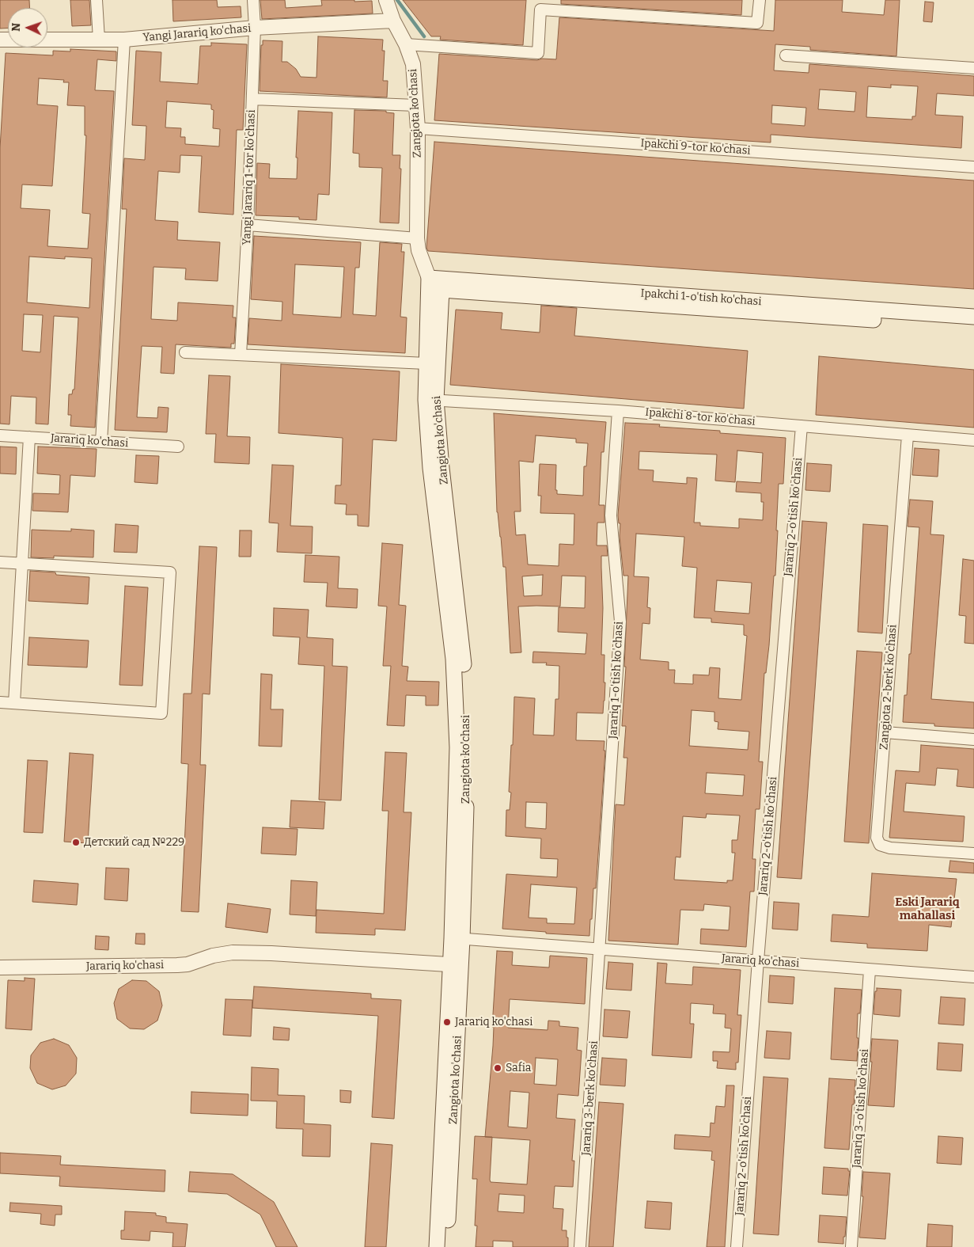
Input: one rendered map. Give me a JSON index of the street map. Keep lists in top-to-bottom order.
{
  "streets": {
    "main road": ["Zangiota ko'chasi", "Ipakchi 1-o'tish ko'chasi"],
    "street": [
      "Yangi Jarariq ko'chasi",
      "Ipakchi 9-tor ko'chasi",
      "Yangi Jarariq 1-tor ko'chasi",
      "Ipakchi 8-tor ko'chasi",
      "Jarariq ko'chasi",
      "Jarariq 2-o'tish ko'chasi",
      "Jarariq 1-o'tish ko'chasi",
      "Zangiota 2-berk ko'chasi",
      "Jarariq 3-berk ko'chasi",
      "Jarariq 3-o'tish ko'chasi"
    ]
  },
  "crossings": [
    ["Yangi Jarariq ko'chasi", "Zangiota ko'chasi"],
    ["Yangi Jarariq ko'chasi", "Yangi Jarariq 1-tor ko'chasi"],
    ["Zangiota ko'chasi", "Ipakchi 9-tor ko'chasi"],
    ["Zangiota ko'chasi", "Ipakchi 1-o'tish ko'chasi"],
    ["Zangiota ko'chasi", "Ipakchi 8-tor ko'chasi"],
    ["Zangiota ko'chasi", "Jarariq ko'chasi"],
    ["Ipakchi 8-tor ko'chasi", "Jarariq 2-o'tish ko'chasi"],
    ["Ipakchi 8-tor ko'chasi", "Jarariq 1-o'tish ko'chasi"],
    ["Ipakchi 8-tor ko'chasi", "Zangiota 2-berk ko'chasi"],
    ["Jarariq ko'chasi", "Jarariq 2-o'tish ko'chasi"],
    ["Jarariq ko'chasi", "Jarariq 1-o'tish ko'chasi"],
    ["Jarariq ko'chasi", "Jarariq 3-berk ko'chasi"],
    ["Jarariq ko'chasi", "Jarariq 3-o'tish ko'chasi"],
    ["Jarariq 1-o'tish ko'chasi", "Jarariq 3-berk ko'chasi"]
  ],
  "districts": ["Eski Jarariq mahallasi"],
  "places": ["Детский сад №229", "Jarariq ko'chasi", "Safia"],
  "north": "left"
}
